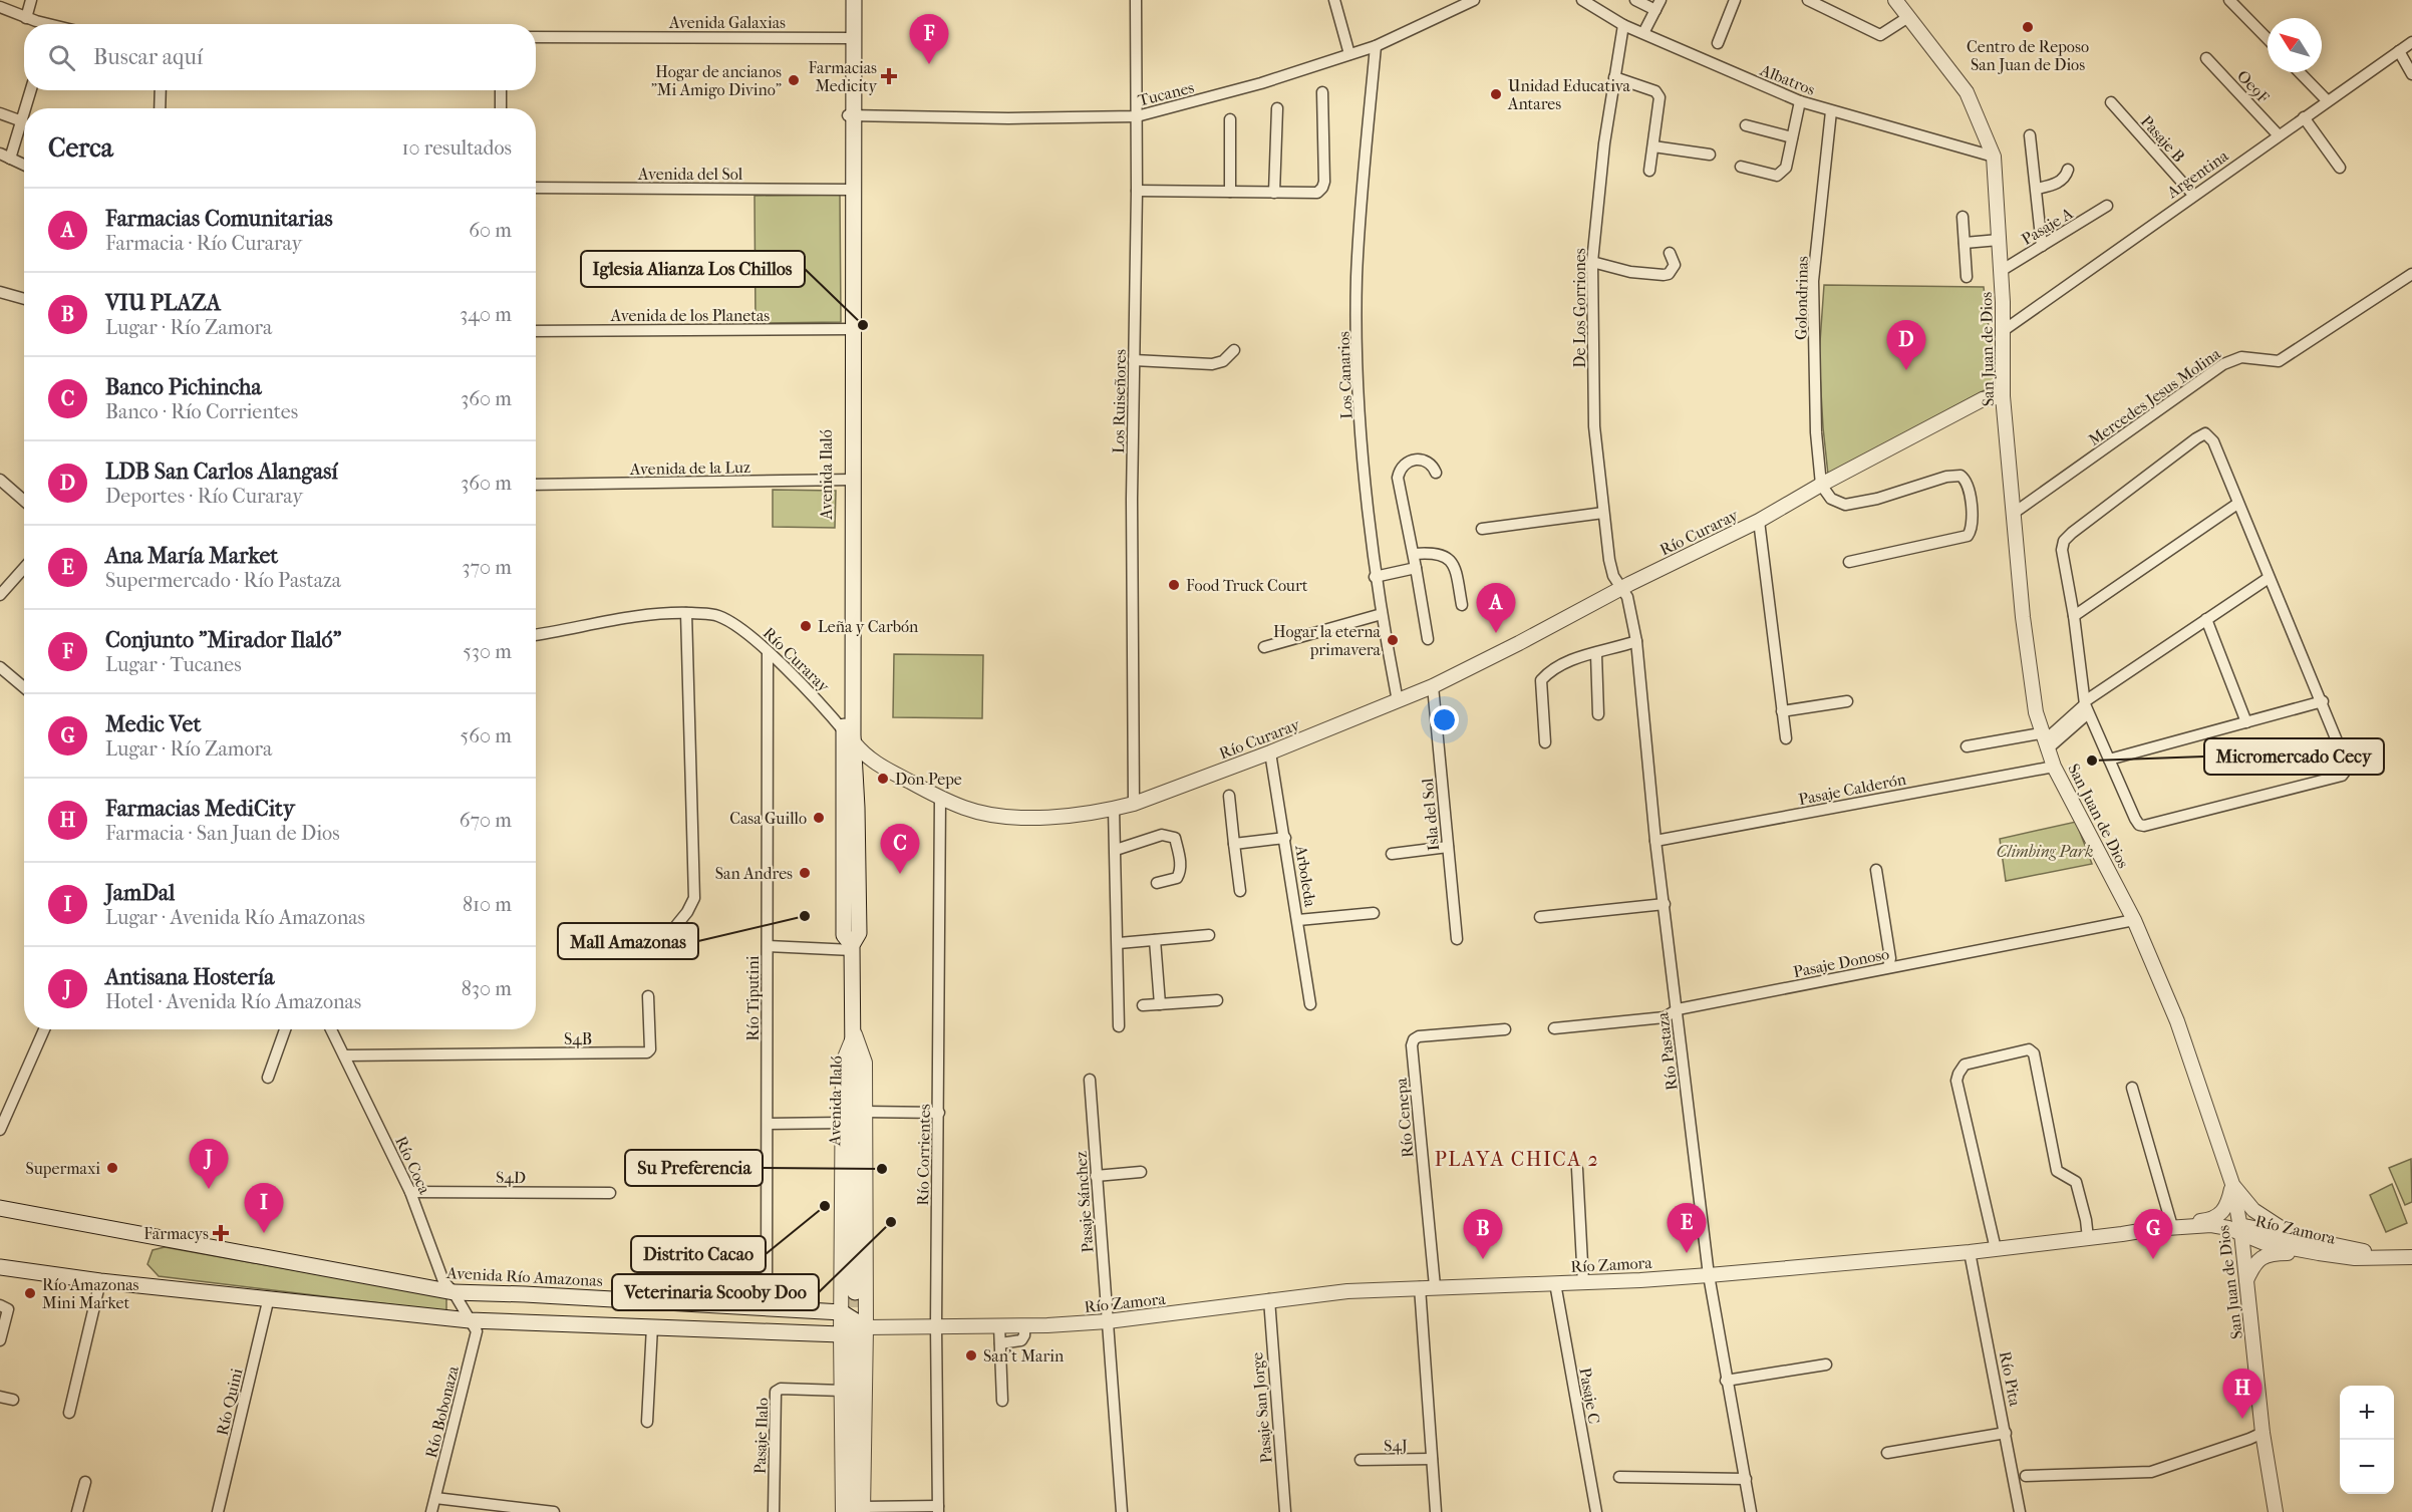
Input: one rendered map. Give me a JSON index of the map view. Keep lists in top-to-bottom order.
{
  "streets": {
    "main road": ["Avenida Ilaló", "Avenida Río Amazonas"],
    "street": [
      "Avenida Galaxias",
      "Albatros",
      "Oe9F",
      "Tucanes",
      "Pasaje B",
      "Avenida del Sol",
      "Argentina",
      "Pasaje A",
      "Golondrinas",
      "De Los Gorriones",
      "Avenida de los Planetas",
      "San Juan de Dios",
      "Los Canarios",
      "Mercedes Jesus Molina",
      "Los Ruiseñores",
      "Avenida de la Luz",
      "Río Curaray",
      "Pasaje Calderón",
      "Isla del Sol",
      "Arboleda",
      "Pasaje Donoso",
      "Río Tiputini",
      "S4B",
      "Río Pastaza",
      "Río Cenepa",
      "Río Corrientes",
      "Río Coca",
      "S4D",
      "Pasaje Sánchez",
      "Río Zamora",
      "Río Pita",
      "Pasaje C",
      "Río Quini",
      "Pasaje San Jorge",
      "Río Bobonaza",
      "Pasaje Ilalo",
      "S4J"
    ]
  },
  "crossings": [
    ["Avenida Galaxias", "Avenida Ilaló"],
    ["Albatros", "Golondrinas"],
    ["Albatros", "De Los Gorriones"],
    ["Albatros", "San Juan de Dios"],
    ["Oe9F", "Argentina"],
    ["Tucanes", "Los Canarios"],
    ["Tucanes", "Los Ruiseñores"],
    ["Tucanes", "Avenida Ilaló"],
    ["Pasaje B", "Argentina"],
    ["Avenida del Sol", "Avenida Ilaló"],
    ["Argentina", "San Juan de Dios"],
    ["Pasaje A", "San Juan de Dios"],
    ["Golondrinas", "Río Curaray"],
    ["De Los Gorriones", "Río Curaray"],
    ["De Los Gorriones", "Río Pastaza"],
    ["Avenida de los Planetas", "Avenida Ilaló"],
    ["San Juan de Dios", "Mercedes Jesus Molina"],
    ["San Juan de Dios", "Río Curaray"],
    ["San Juan de Dios", "Pasaje Calderón"],
    ["San Juan de Dios", "Pasaje Donoso"],
    ["San Juan de Dios", "Río Zamora"],
    ["Los Canarios", "Río Curaray"],
    ["Los Ruiseñores", "Río Curaray"],
    ["Avenida de la Luz", "Avenida Ilaló"],
    ["Avenida Ilaló", "Río Curaray"],
    ["Río Curaray", "Isla del Sol"],
    ["Río Curaray", "Arboleda"],
    ["Río Curaray", "Río Tiputini"],
    ["Río Curaray", "Río Pastaza"],
    ["Río Curaray", "Río Corrientes"],
    ["Pasaje Calderón", "Río Pastaza"],
    ["Pasaje Donoso", "Río Pastaza"],
    ["Río Tiputini", "Avenida Río Amazonas"],
    ["S4B", "Río Coca"],
    ["Río Pastaza", "Río Zamora"],
    ["Río Cenepa", "Río Zamora"],
    ["Río Corrientes", "Río Zamora"],
    ["Río Coca", "S4D"],
    ["Río Coca", "Avenida Río Amazonas"],
    ["Río Coca", "Río Bobonaza"],
    ["Pasaje Sánchez", "Río Zamora"],
    ["Río Zamora", "Avenida Río Amazonas"],
    ["Río Zamora", "Río Pita"],
    ["Río Zamora", "Pasaje C"],
    ["Río Zamora", "Pasaje San Jorge"]
  ],
  "districts": ["PLAYA CHICA 2"],
  "parks": ["Climbing Park"],
  "places": {
    "other": [
      "Centro de Reposo San Juan de Dios",
      "Hogar de ancianos \"Mi Amigo Divino\"",
      "Unidad Educativa Antares",
      "Iglesia Alianza Los Chillos",
      "Food Truck Court",
      "Leña y Carbón",
      "Hogar la eterna primavera",
      "Micromercado Cecy",
      "Don Pepe",
      "Casa Guillo",
      "San Andres",
      "Mall Amazonas",
      "Supermaxi",
      "Su Preferencia",
      "Distrito Cacao",
      "Veterinaria Scooby Doo",
      "Río Amazonas Mini Market",
      "San't Marin"
    ],
    "health": ["Farmacias Medicity", "Farmacys"]
  },
  "north": "top left",
  "page": {
    "pins": [
      "F",
      "D",
      "A",
      "C",
      "J",
      "I",
      "E",
      "B",
      "G",
      "H"
    ],
    "search": "Buscar aquí",
    "heading": ["Cerca", "10 resultados"],
    "list": [
      {
        "mark": "A",
        "name": "Farmacias Comunitarias",
        "note": "Farmacia · Río Curaray",
        "value": "60 m"
      },
      {
        "mark": "B",
        "name": "VIU PLAZA",
        "note": "Lugar · Río Zamora",
        "value": "340 m"
      },
      {
        "mark": "C",
        "name": "Banco Pichincha",
        "note": "Banco · Río Corrientes",
        "value": "360 m"
      },
      {
        "mark": "D",
        "name": "LDB San Carlos Alangasí",
        "note": "Deportes · Río Curaray",
        "value": "360 m"
      },
      {
        "mark": "E",
        "name": "Ana María Market",
        "note": "Supermercado · Río Pastaza",
        "value": "370 m"
      },
      {
        "mark": "F",
        "name": "Conjunto \"Mirador Ilaló\"",
        "note": "Lugar · Tucanes",
        "value": "530 m"
      },
      {
        "mark": "G",
        "name": "Medic Vet",
        "note": "Lugar · Río Zamora",
        "value": "560 m"
      },
      {
        "mark": "H",
        "name": "Farmacias MediCity",
        "note": "Farmacia · San Juan de Dios",
        "value": "670 m"
      },
      {
        "mark": "I",
        "name": "JamDal",
        "note": "Lugar · Avenida Río Amazonas",
        "value": "810 m"
      },
      {
        "mark": "J",
        "name": "Antisana Hostería",
        "note": "Hotel · Avenida Río Amazonas",
        "value": "830 m"
      }
    ],
    "map_buttons": ["+", "−"]
  }
}
